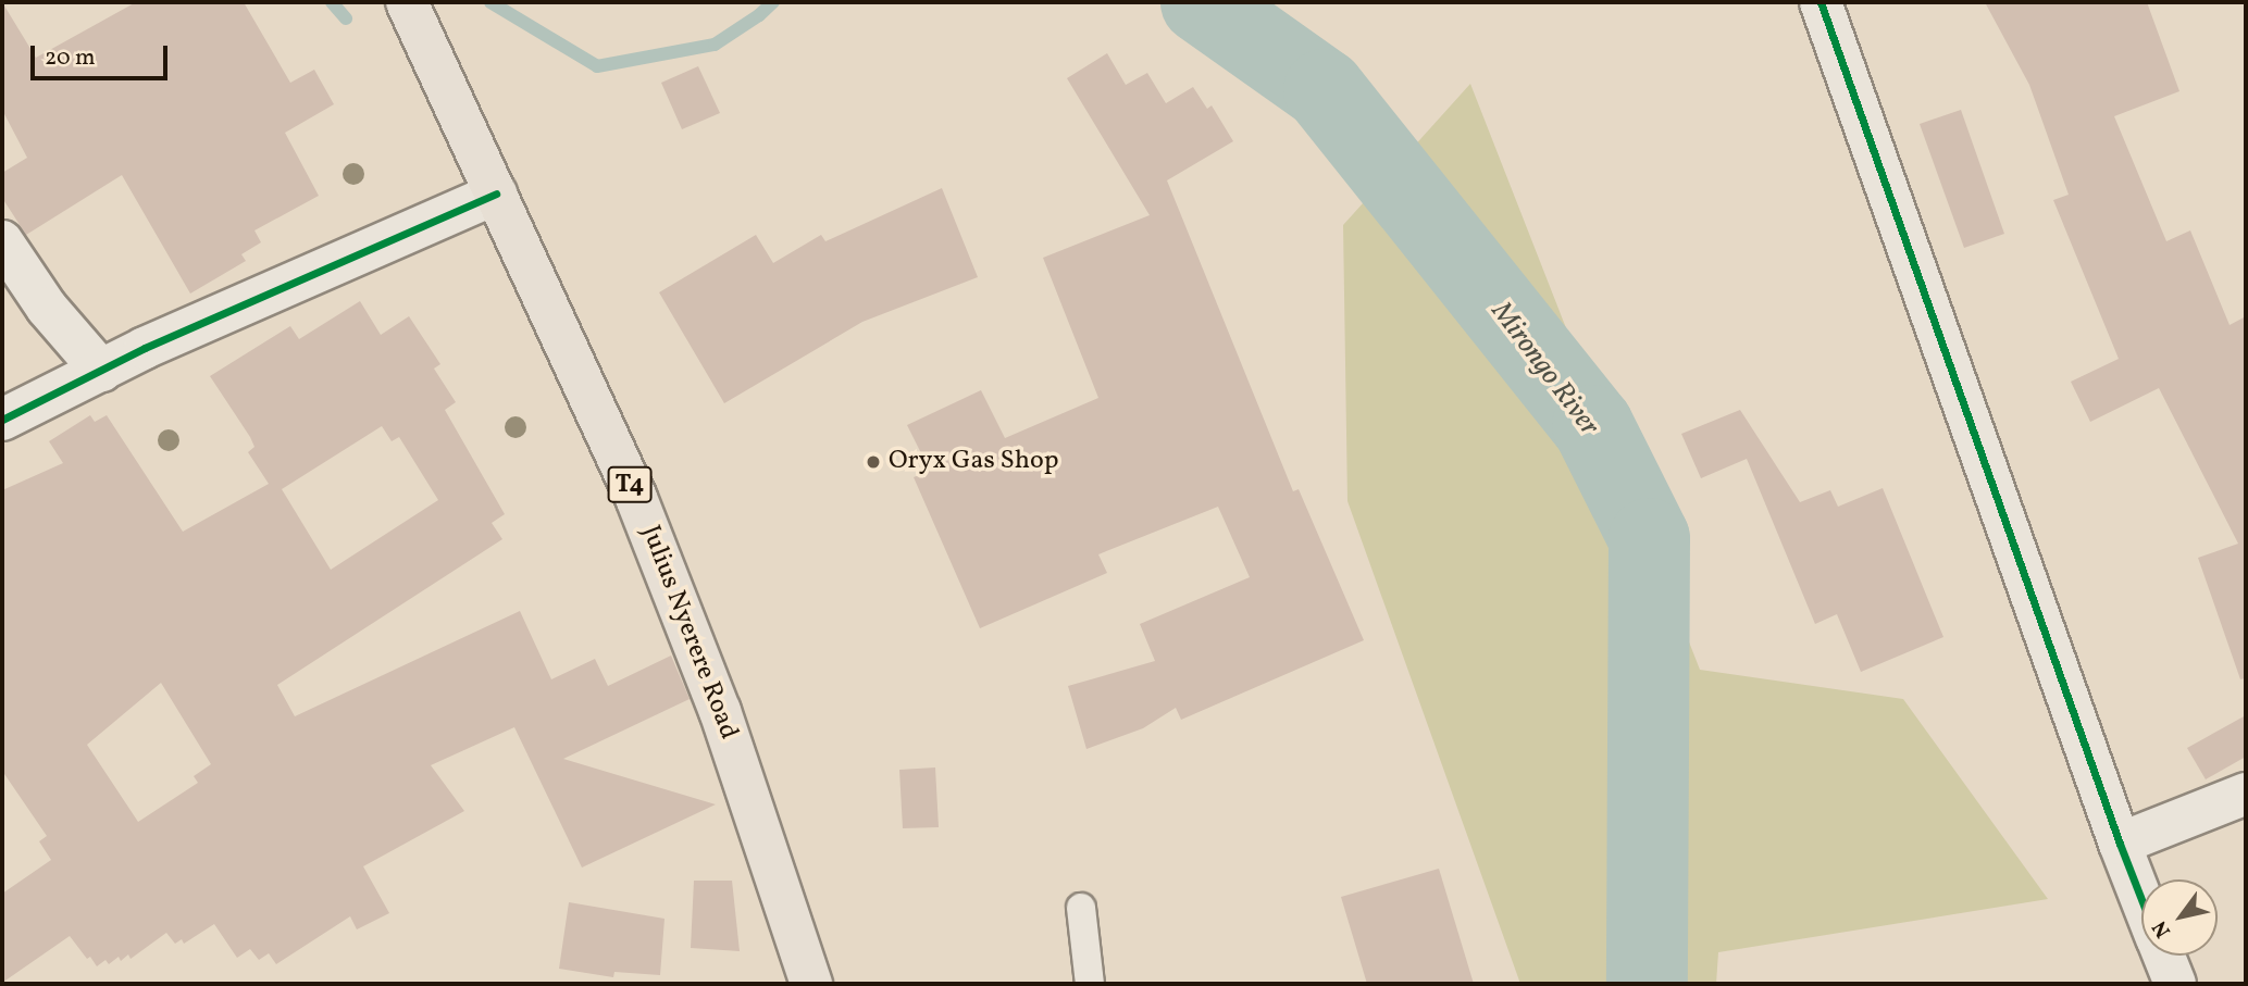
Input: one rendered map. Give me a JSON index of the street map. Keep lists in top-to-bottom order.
{
  "streets": {
    "highway": ["T4", "Julius Nyerere Road"]
  },
  "water": ["Mirongo River"],
  "places": ["Oryx Gas Shop"],
  "scale_bar": "20 m",
  "north": "bottom left"
}
